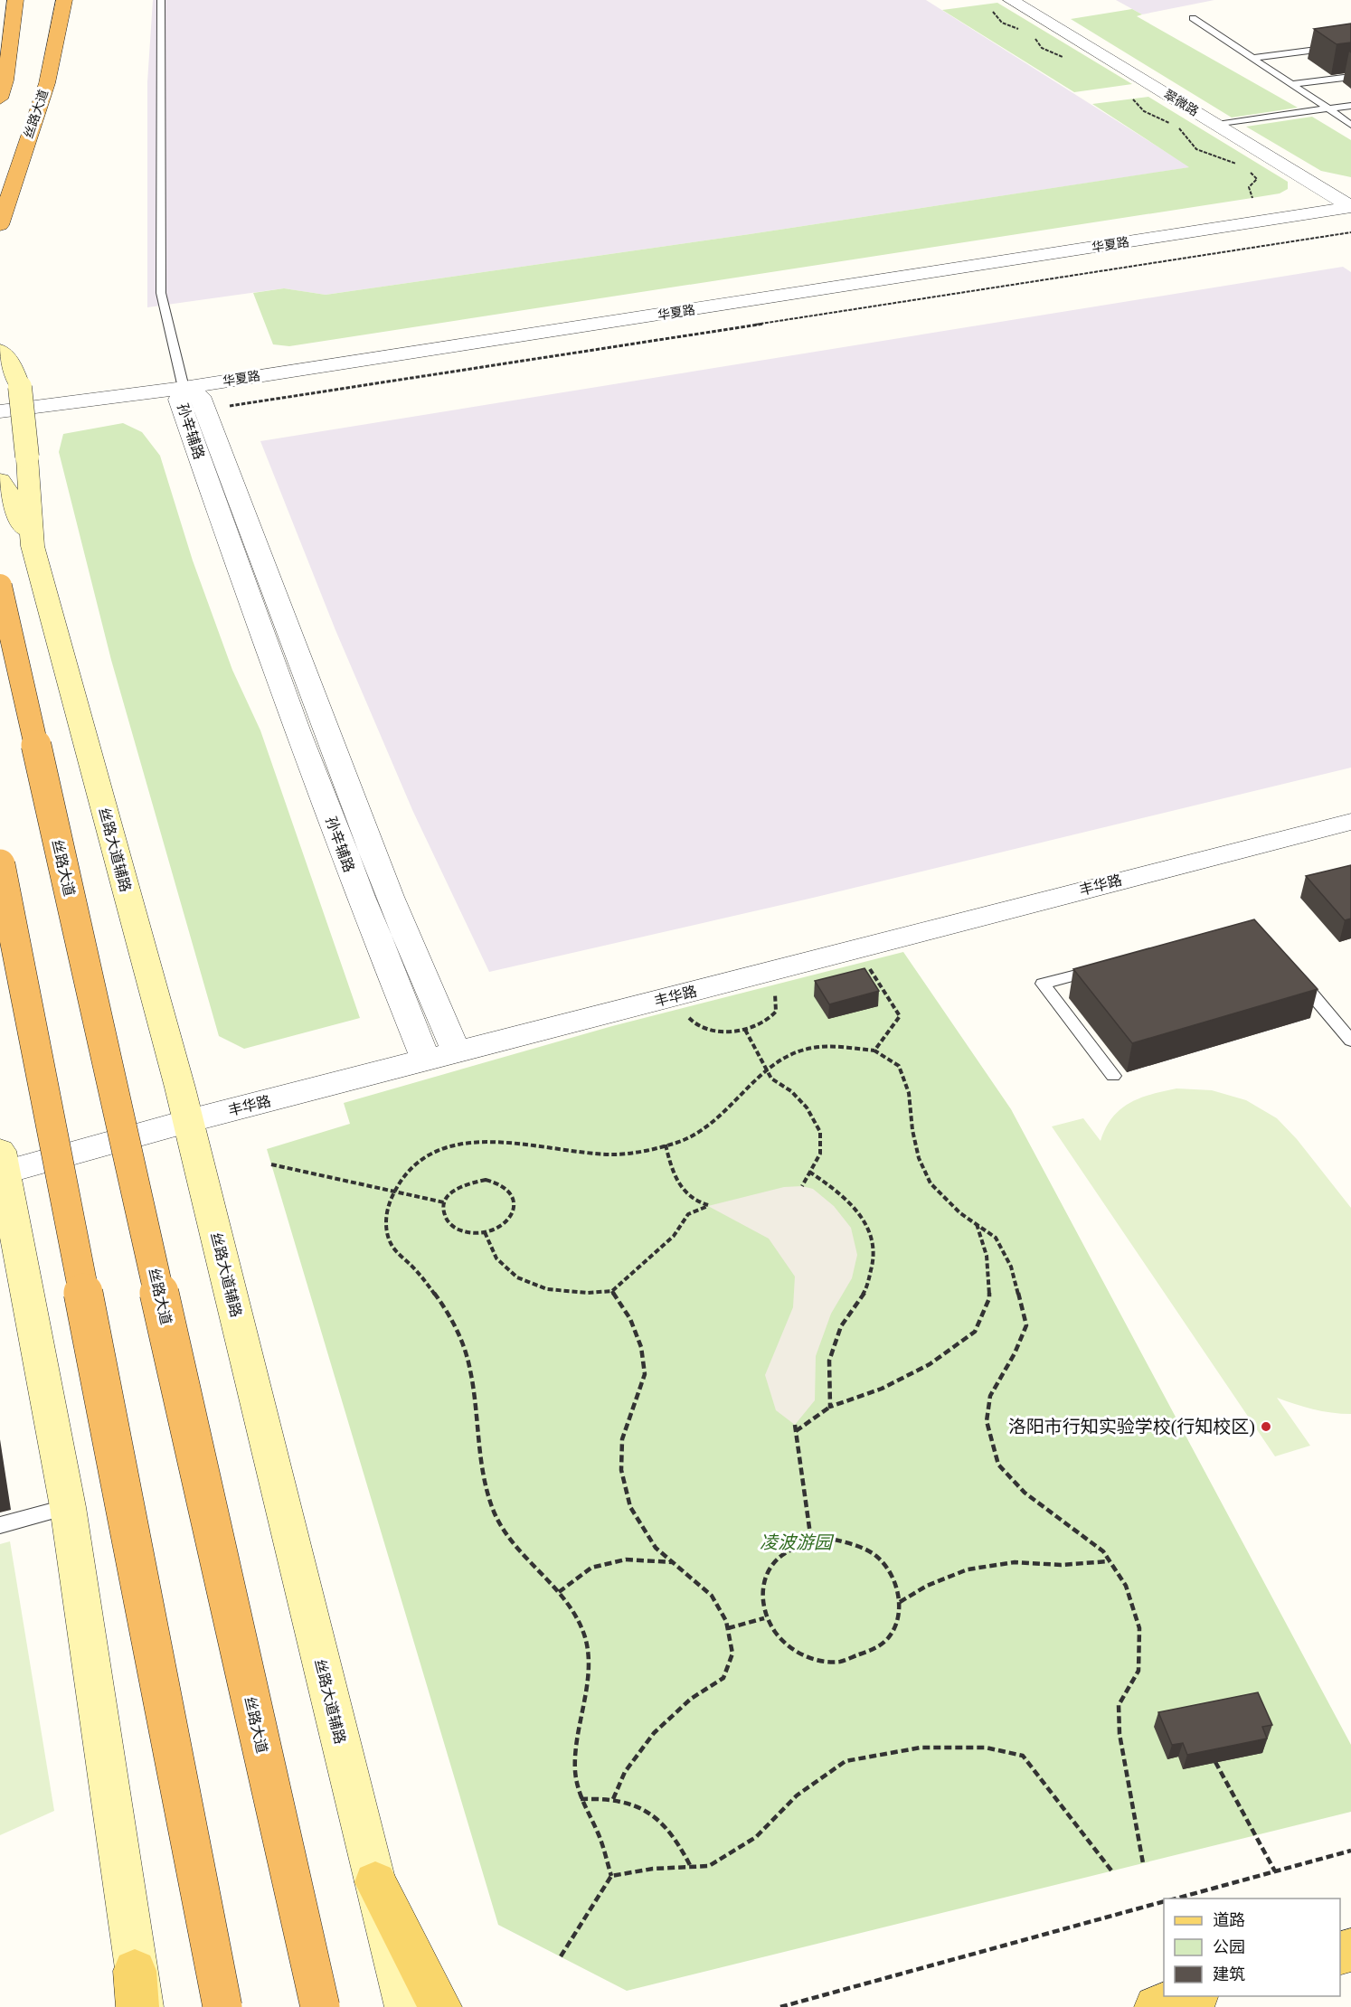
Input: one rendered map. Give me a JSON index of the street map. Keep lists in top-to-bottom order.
{
  "streets": {
    "highway": ["丝路大道"],
    "main road": ["丝路大道辅路"],
    "street": [
      "翠微路",
      "华夏路",
      "孙辛辅路",
      "丰华路"
    ]
  },
  "crossings": [
    ["翠微路", "华夏路"],
    ["华夏路", "孙辛辅路"],
    ["孙辛辅路", "丰华路"],
    ["丝路大道辅路", "丰华路"]
  ],
  "parks": ["凌波游园"],
  "places": ["洛阳市行知实验学校(行知校区)"],
  "legend": ["道路", "公园", "建筑"]
}
